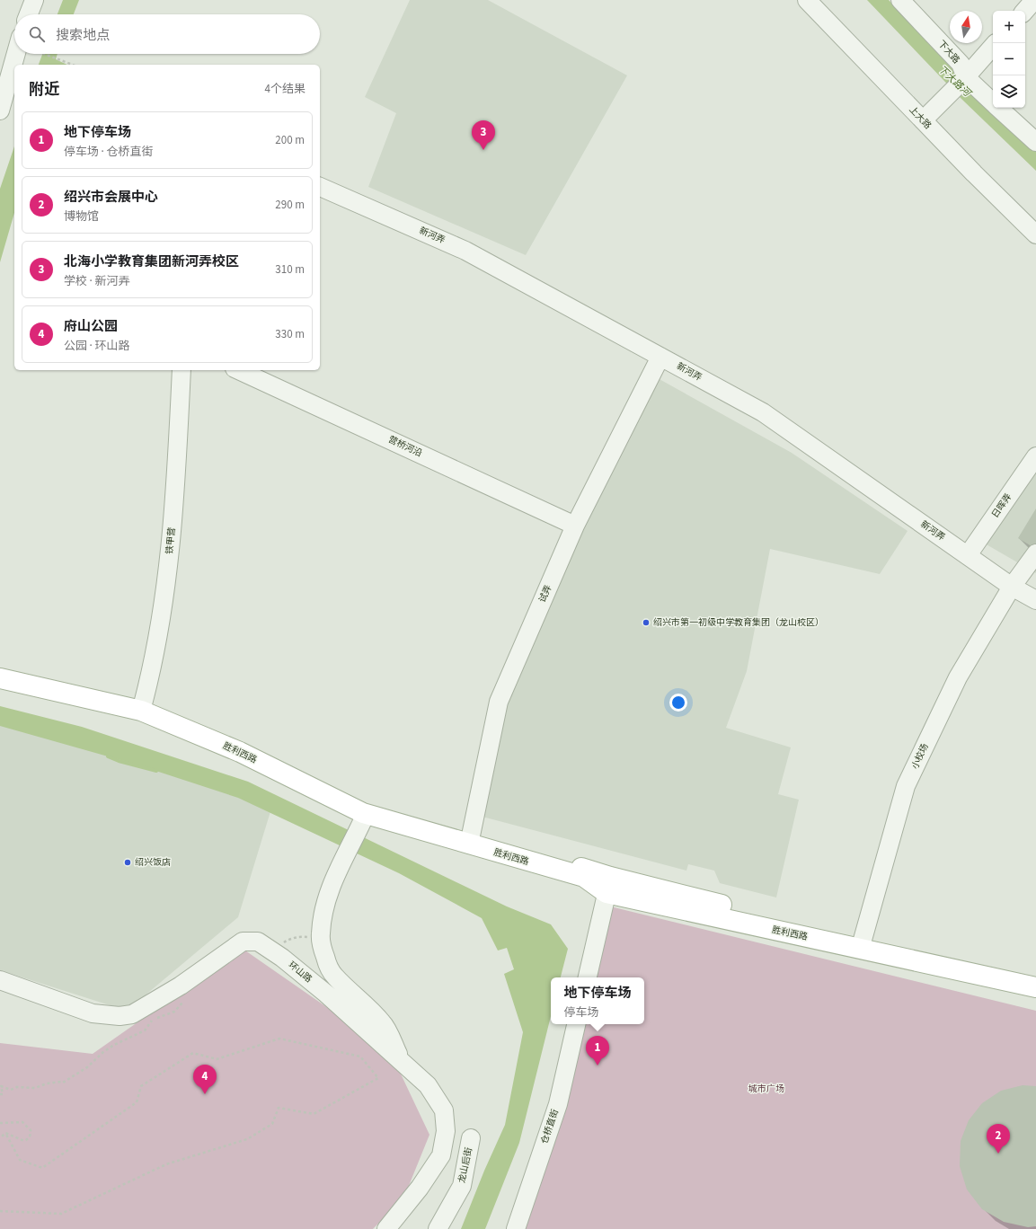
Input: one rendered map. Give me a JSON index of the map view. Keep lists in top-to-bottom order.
{
  "streets": {
    "main road": ["胜利西路"],
    "street": [
      "下大路",
      "上大路",
      "新河弄",
      "营桥河沿",
      "日晖弄",
      "铁甲营",
      "试弄",
      "小校场",
      "环山路",
      "仓桥直街",
      "龙山后街"
    ]
  },
  "crossings": [
    ["新河弄", "日晖弄"],
    ["新河弄", "试弄"],
    ["新河弄", "小校场"],
    ["营桥河沿", "试弄"],
    ["铁甲营", "胜利西路"],
    ["试弄", "胜利西路"],
    ["胜利西路", "小校场"]
  ],
  "water": ["下大路河"],
  "parks": ["城市广场"],
  "places": ["绍兴市第一初级中学教育集团（龙山校区）", "绍兴饭店"],
  "north": "top",
  "page": {
    "map_buttons": ["+", "−"],
    "search": "搜索地点",
    "heading": ["附近", "4个结果"],
    "list": [
      {
        "mark": "1",
        "name": "地下停车场",
        "note": "停车场 · 仓桥直街",
        "value": "200 m"
      },
      {
        "mark": "2",
        "name": "绍兴市会展中心",
        "note": "博物馆",
        "value": "290 m"
      },
      {
        "mark": "3",
        "name": "北海小学教育集团新河弄校区",
        "note": "学校 · 新河弄",
        "value": "310 m"
      },
      {
        "mark": "4",
        "name": "府山公园",
        "note": "公园 · 环山路",
        "value": "330 m"
      }
    ],
    "pins": [
      "3",
      "1",
      "4",
      "2"
    ],
    "popup": ["地下停车场", "停车场"]
  }
}
